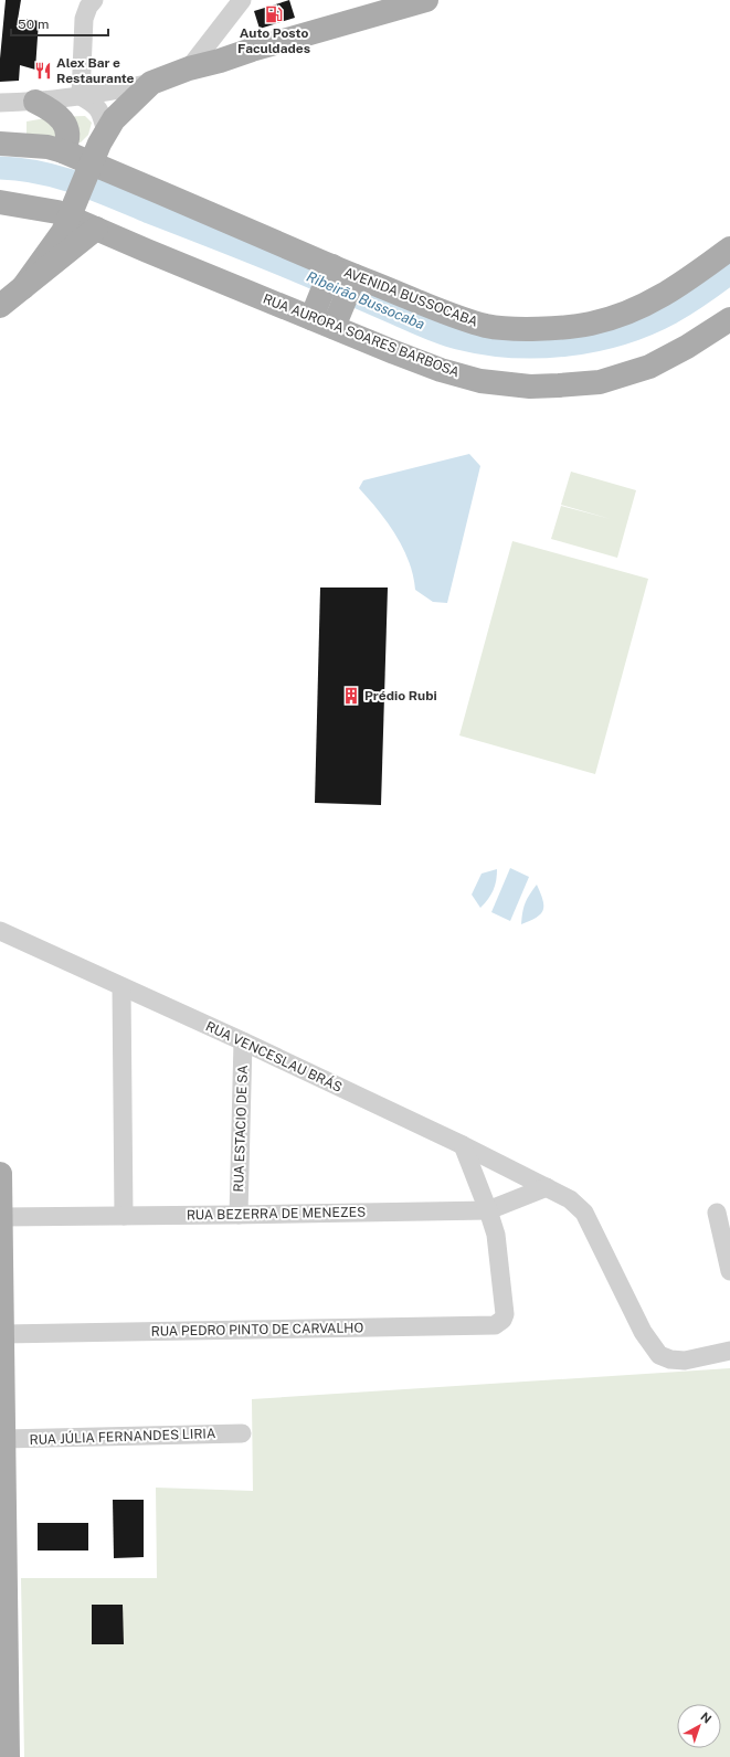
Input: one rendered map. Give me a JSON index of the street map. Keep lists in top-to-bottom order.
{
  "streets": {
    "main road": ["AVENIDA BUSSOCABA", "RUA AURORA SOARES BARBOSA"],
    "street": [
      "RUA VENCESLAU BRÁS",
      "RUA ESTACIO DE SA",
      "RUA BEZERRA DE MENEZES",
      "RUA PEDRO PINTO DE CARVALHO",
      "RUA JÚLIA FERNANDES LIRIA"
    ]
  },
  "crossings": [
    ["RUA VENCESLAU BRÁS", "RUA ESTACIO DE SA"],
    ["RUA VENCESLAU BRÁS", "RUA BEZERRA DE MENEZES"],
    ["RUA ESTACIO DE SA", "RUA BEZERRA DE MENEZES"],
    ["RUA BEZERRA DE MENEZES", "RUA PEDRO PINTO DE CARVALHO"]
  ],
  "water": ["Ribeirão Bussocaba"],
  "places": {
    "fuel station": ["Auto Posto Faculdades"],
    "restaurant": ["Alex Bar e Restaurante"],
    "building": ["Prédio Rubi"]
  },
  "scale_bar": "50 m",
  "north": "top right"
}
